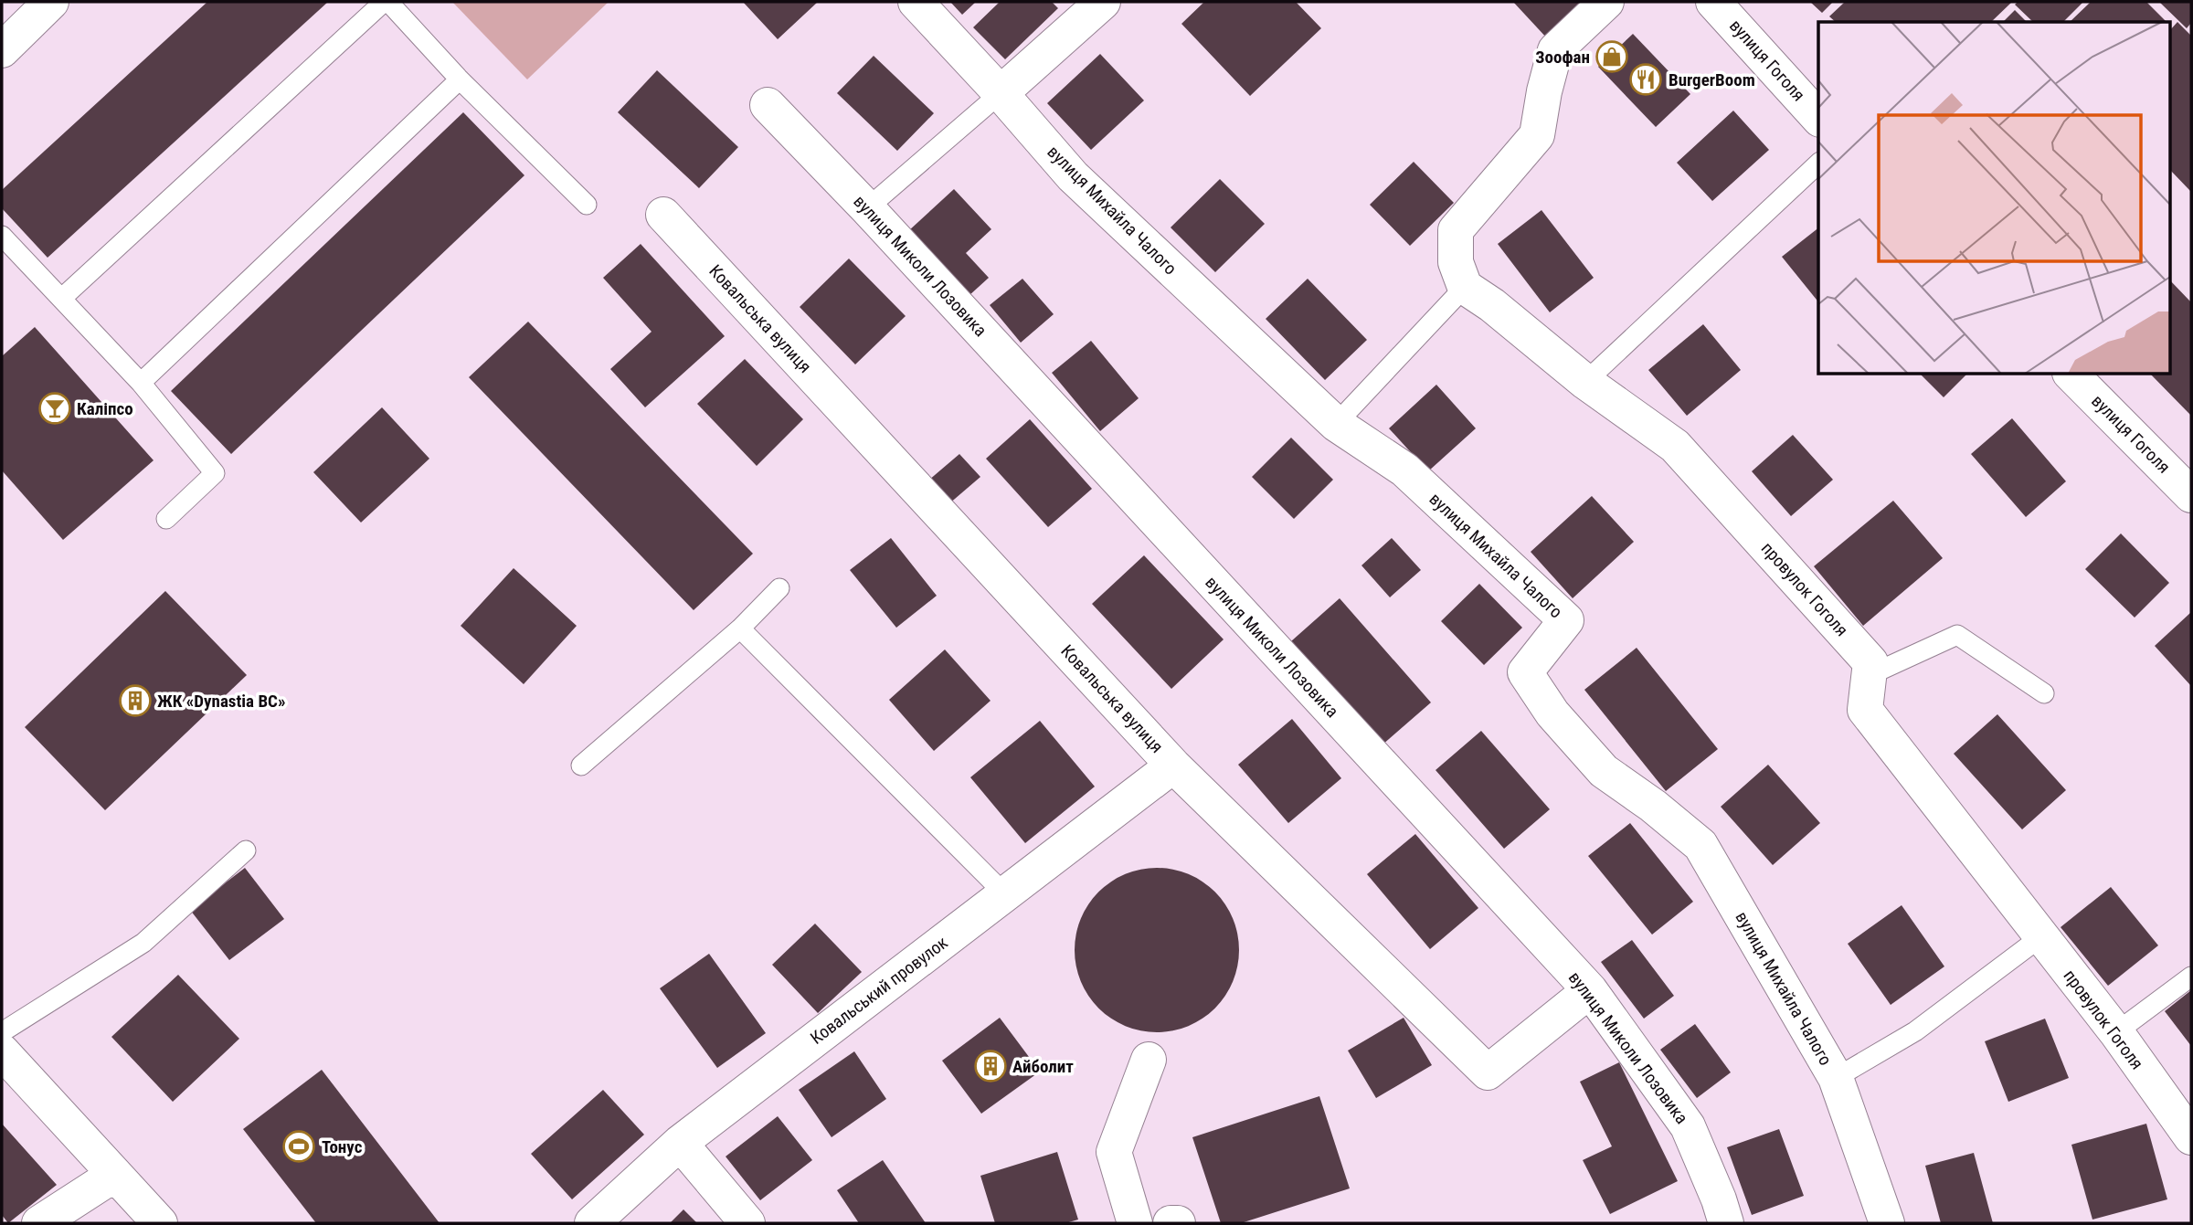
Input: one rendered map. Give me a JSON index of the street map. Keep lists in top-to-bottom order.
{
  "streets": {
    "street": [
      "вулиця Гоголя",
      "вулиця Михайла Чалого",
      "вулиця Миколи Лозовика",
      "Ковальська вулиця",
      "провулок Гоголя",
      "Ковальський провулок"
    ]
  },
  "crossings": [
    ["вулиця Миколи Лозовика", "Ковальська вулиця"],
    ["Ковальська вулиця", "Ковальський провулок"]
  ],
  "places": {
    "shop": ["Зоофан"],
    "restaurant": ["BurgerBoom"],
    "bar": ["Каліпсо"],
    "building": ["ЖК «Dynastia BC»", "Айболит"],
    "sports": ["Тонус"]
  }
}
